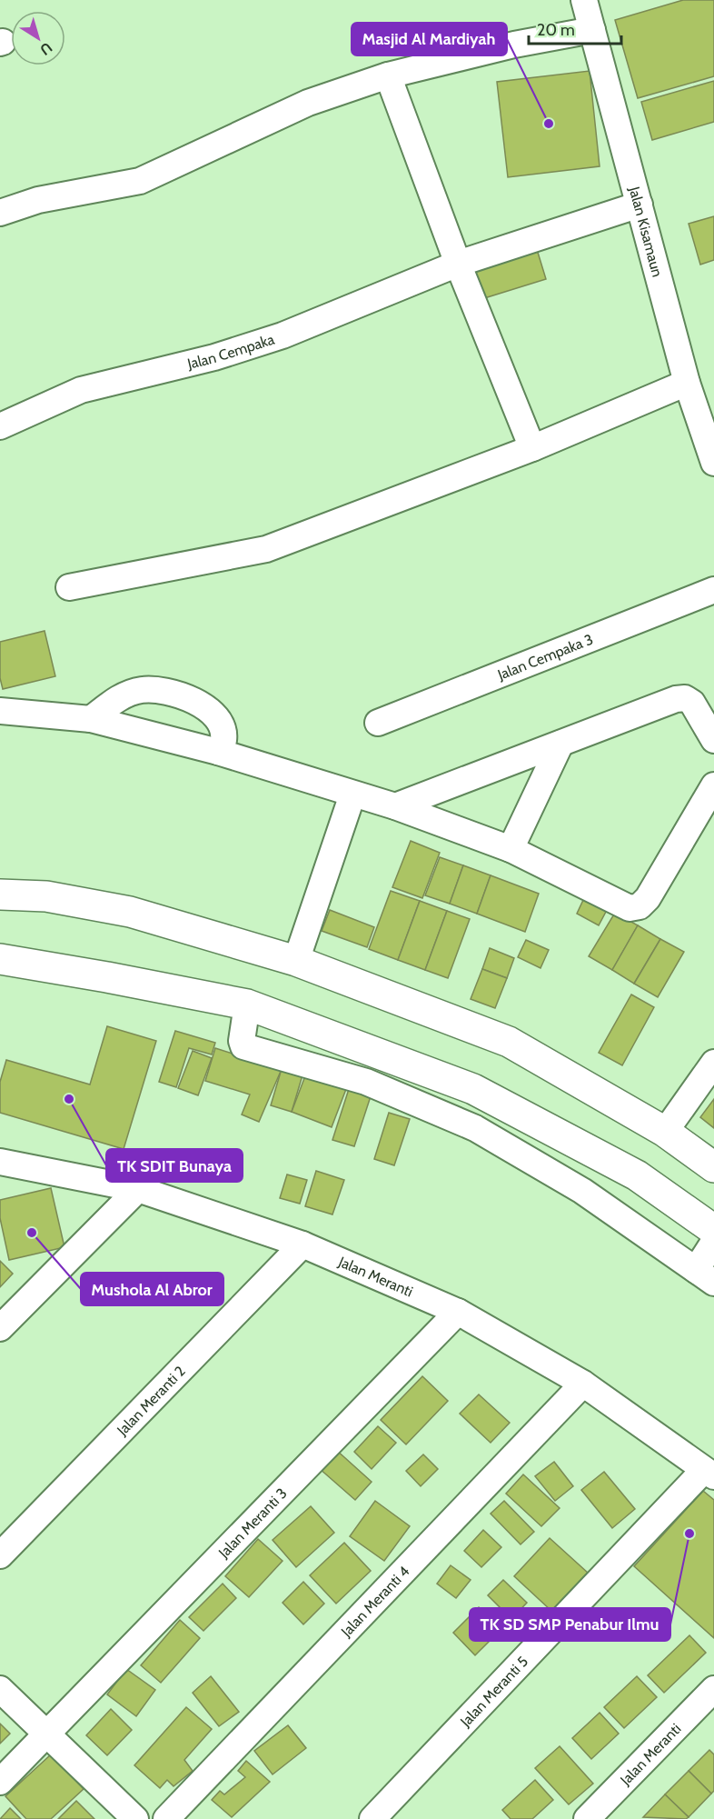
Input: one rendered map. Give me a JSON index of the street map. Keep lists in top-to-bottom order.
{
  "streets": {
    "street": [
      "Jalan Kisamaun",
      "Jalan Cempaka",
      "Jalan Cempaka 3",
      "Jalan Meranti",
      "Jalan Meranti 2",
      "Jalan Meranti 3",
      "Jalan Meranti 4",
      "Jalan Meranti 5"
    ]
  },
  "crossings": [
    ["Jalan Kisamaun", "Jalan Cempaka"],
    ["Jalan Meranti", "Jalan Meranti 2"],
    ["Jalan Meranti", "Jalan Meranti 3"],
    ["Jalan Meranti", "Jalan Meranti 4"],
    ["Jalan Meranti", "Jalan Meranti 5"]
  ],
  "places": [
    "Masjid Al Mardiyah",
    "TK SDIT Bunaya",
    "Mushola Al Abror",
    "TK SD SMP Penabur Ilmu"
  ],
  "scale_bar": "20 m",
  "north": "bottom right"
}
